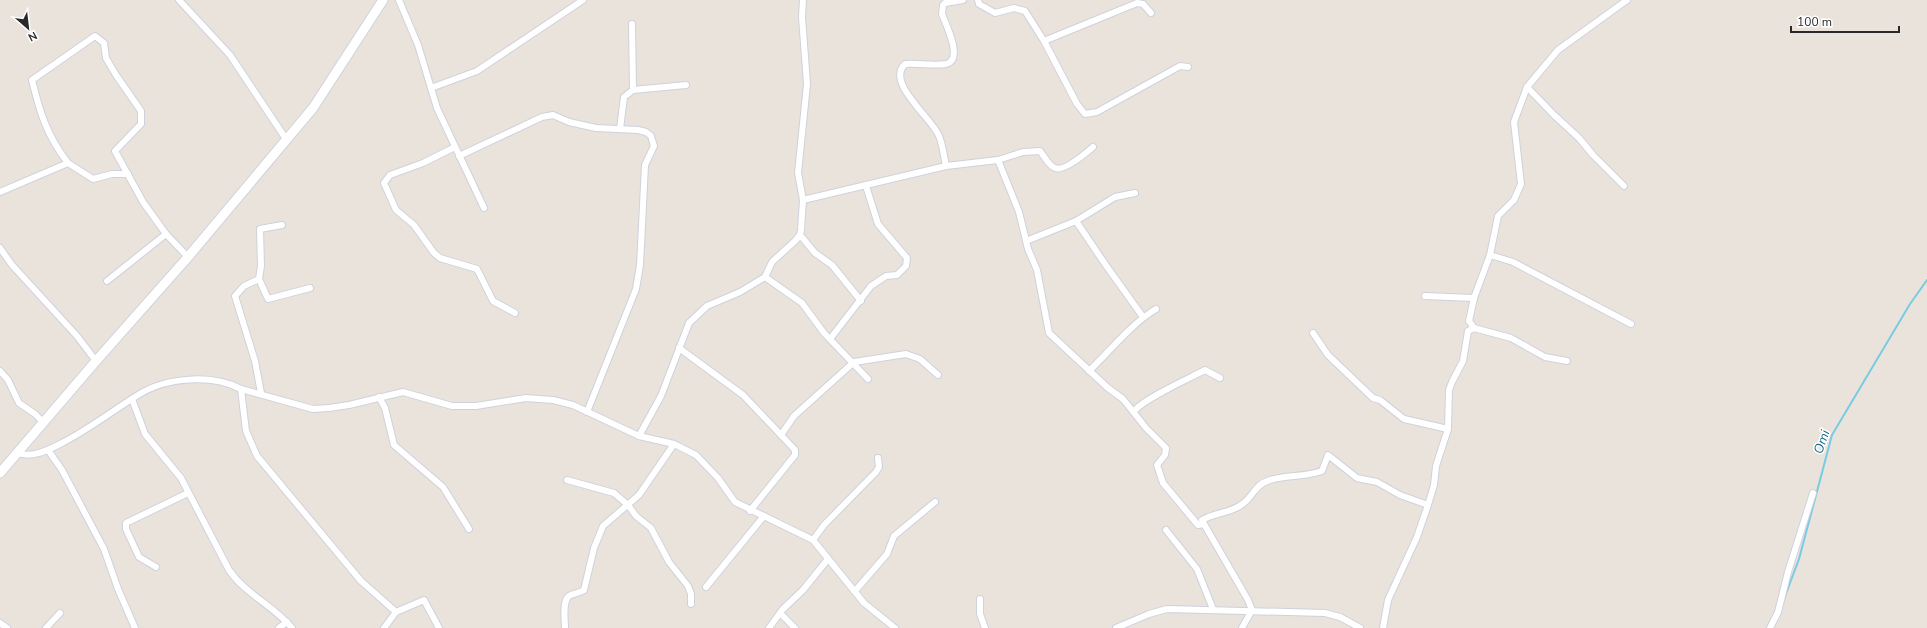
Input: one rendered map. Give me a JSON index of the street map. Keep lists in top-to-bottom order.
{
  "water": ["Omi"],
  "scale_bar": "100 m",
  "north": "bottom right"
}
